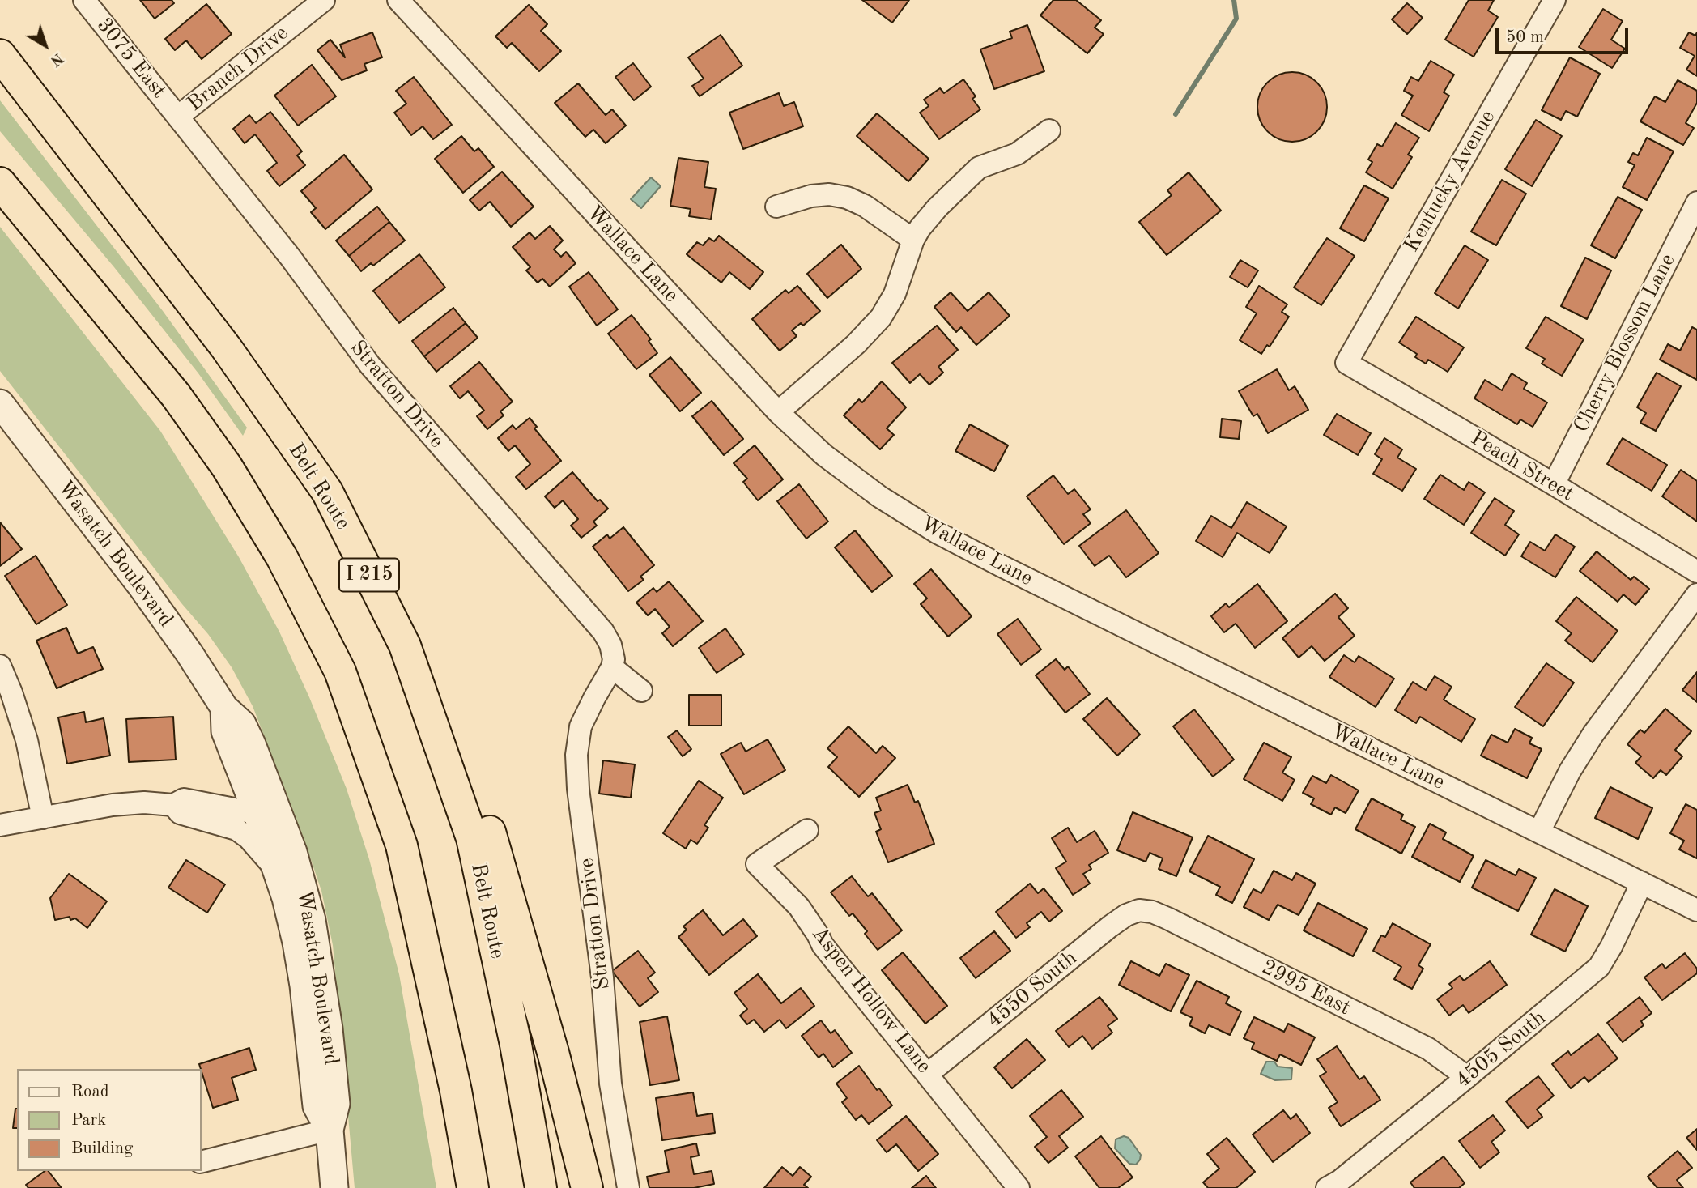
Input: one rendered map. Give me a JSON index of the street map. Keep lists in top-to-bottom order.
{
  "streets": {
    "highway": ["Belt Route", "I 215"],
    "street": [
      "3075 East",
      "Branch Drive",
      "Kentucky Avenue",
      "Wallace Lane",
      "Cherry Blossom Lane",
      "Stratton Drive",
      "Peach Street",
      "Wasatch Boulevard",
      "2995 East",
      "4550 South",
      "Aspen Hollow Lane",
      "4505 South"
    ]
  },
  "crossings": [
    ["3075 East", "Branch Drive"],
    ["3075 East", "Stratton Drive"],
    ["Branch Drive", "Stratton Drive"],
    ["Kentucky Avenue", "Peach Street"],
    ["Wallace Lane", "4505 South"],
    ["Cherry Blossom Lane", "Peach Street"],
    ["2995 East", "4550 South"],
    ["2995 East", "4505 South"],
    ["4550 South", "Aspen Hollow Lane"]
  ],
  "legend": ["Road", "Park", "Building"],
  "scale_bar": "50 m",
  "north": "bottom right"
}
